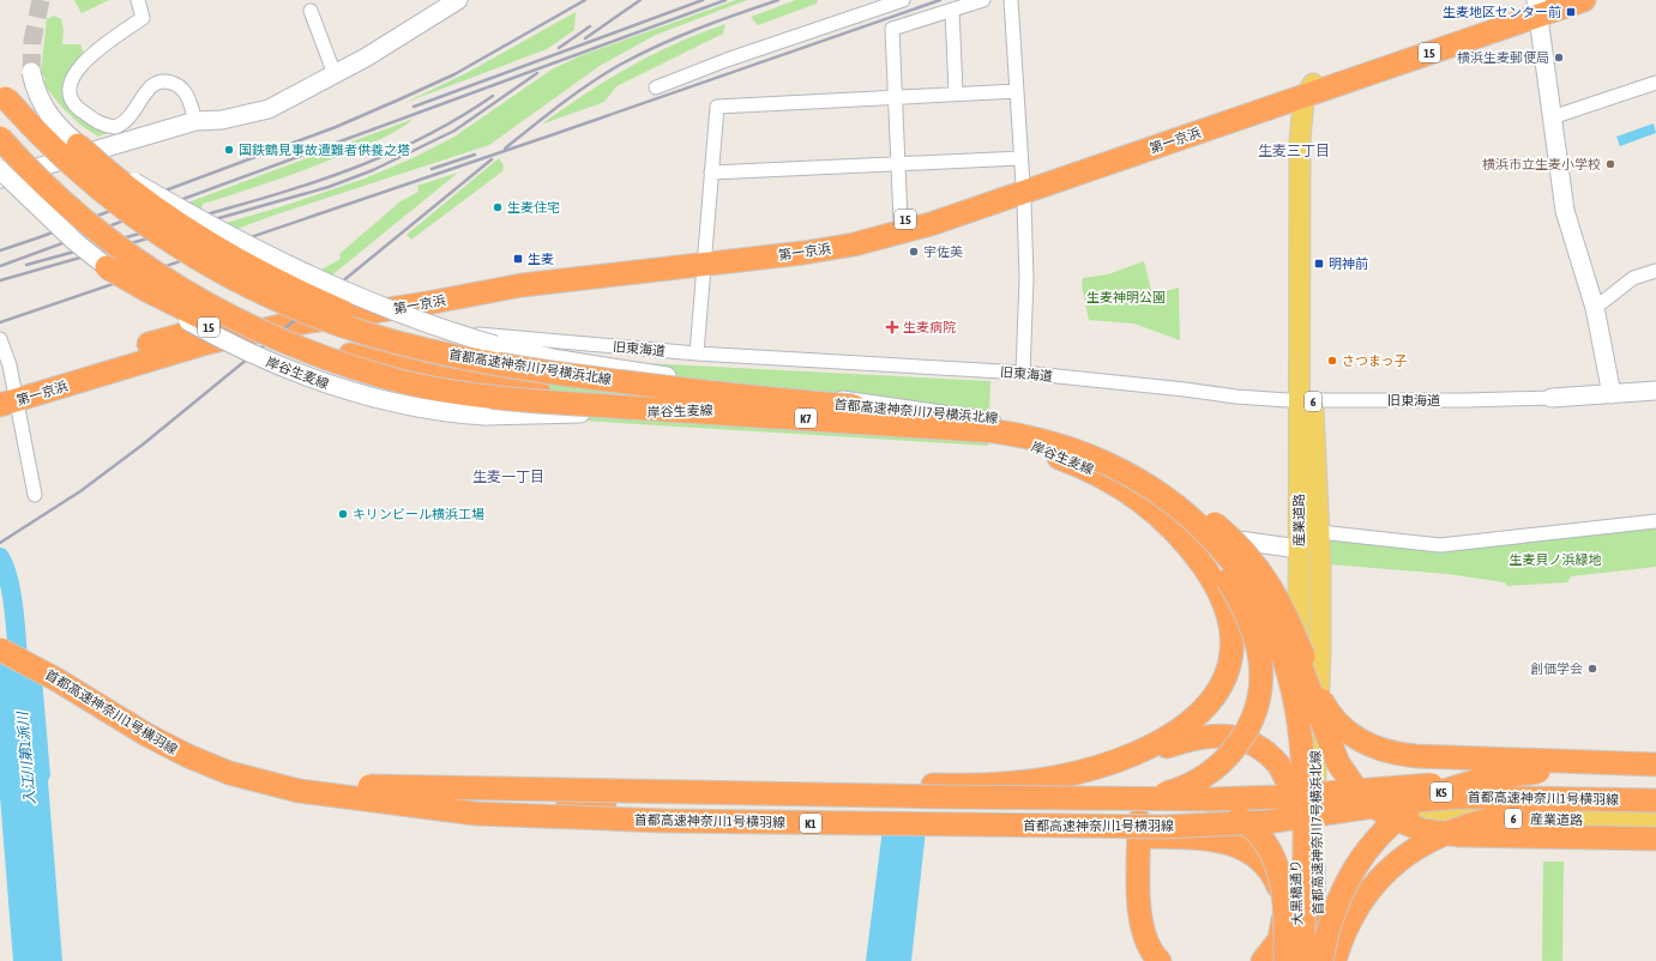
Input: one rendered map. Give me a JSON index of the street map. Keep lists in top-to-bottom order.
{
  "streets": {
    "highway": [
      "15",
      "第一京浜",
      "首都高速神奈川7号横浜北線",
      "K7",
      "首都高速神奈川1号横羽線",
      "K5",
      "K1"
    ],
    "main road": ["6", "産業道路"],
    "street": ["旧東海道", "岸谷生麦線", "大黒橋通り"]
  },
  "crossings": [
    ["第一京浜", "旧東海道"],
    ["第一京浜", "産業道路"],
    ["旧東海道", "産業道路"],
    ["首都高速神奈川7号横浜北線", "岸谷生麦線"],
    ["首都高速神奈川7号横浜北線", "産業道路"],
    ["首都高速神奈川7号横浜北線", "K5"],
    ["首都高速神奈川7号横浜北線", "大黒橋通り"],
    ["岸谷生麦線", "産業道路"],
    ["産業道路", "大黒橋通り"],
    ["K5", "大黒橋通り"]
  ],
  "districts": ["生麦三丁目", "生麦一丁目"],
  "water": ["入江川第1派川"],
  "parks": ["生麦神明公園", "生麦貝ノ浜緑地"],
  "places": {
    "transit": ["生麦地区センター前", "生麦", "明神前"],
    "other": [
      "横浜生麦郵便局",
      "国鉄鶴見事故遭難者供養之塔",
      "横浜市立生麦小学校",
      "生麦住宅",
      "宇佐美",
      "さつまっ子",
      "キリンビール横浜工場",
      "創価学会"
    ],
    "health": ["生麦病院"]
  }
}
